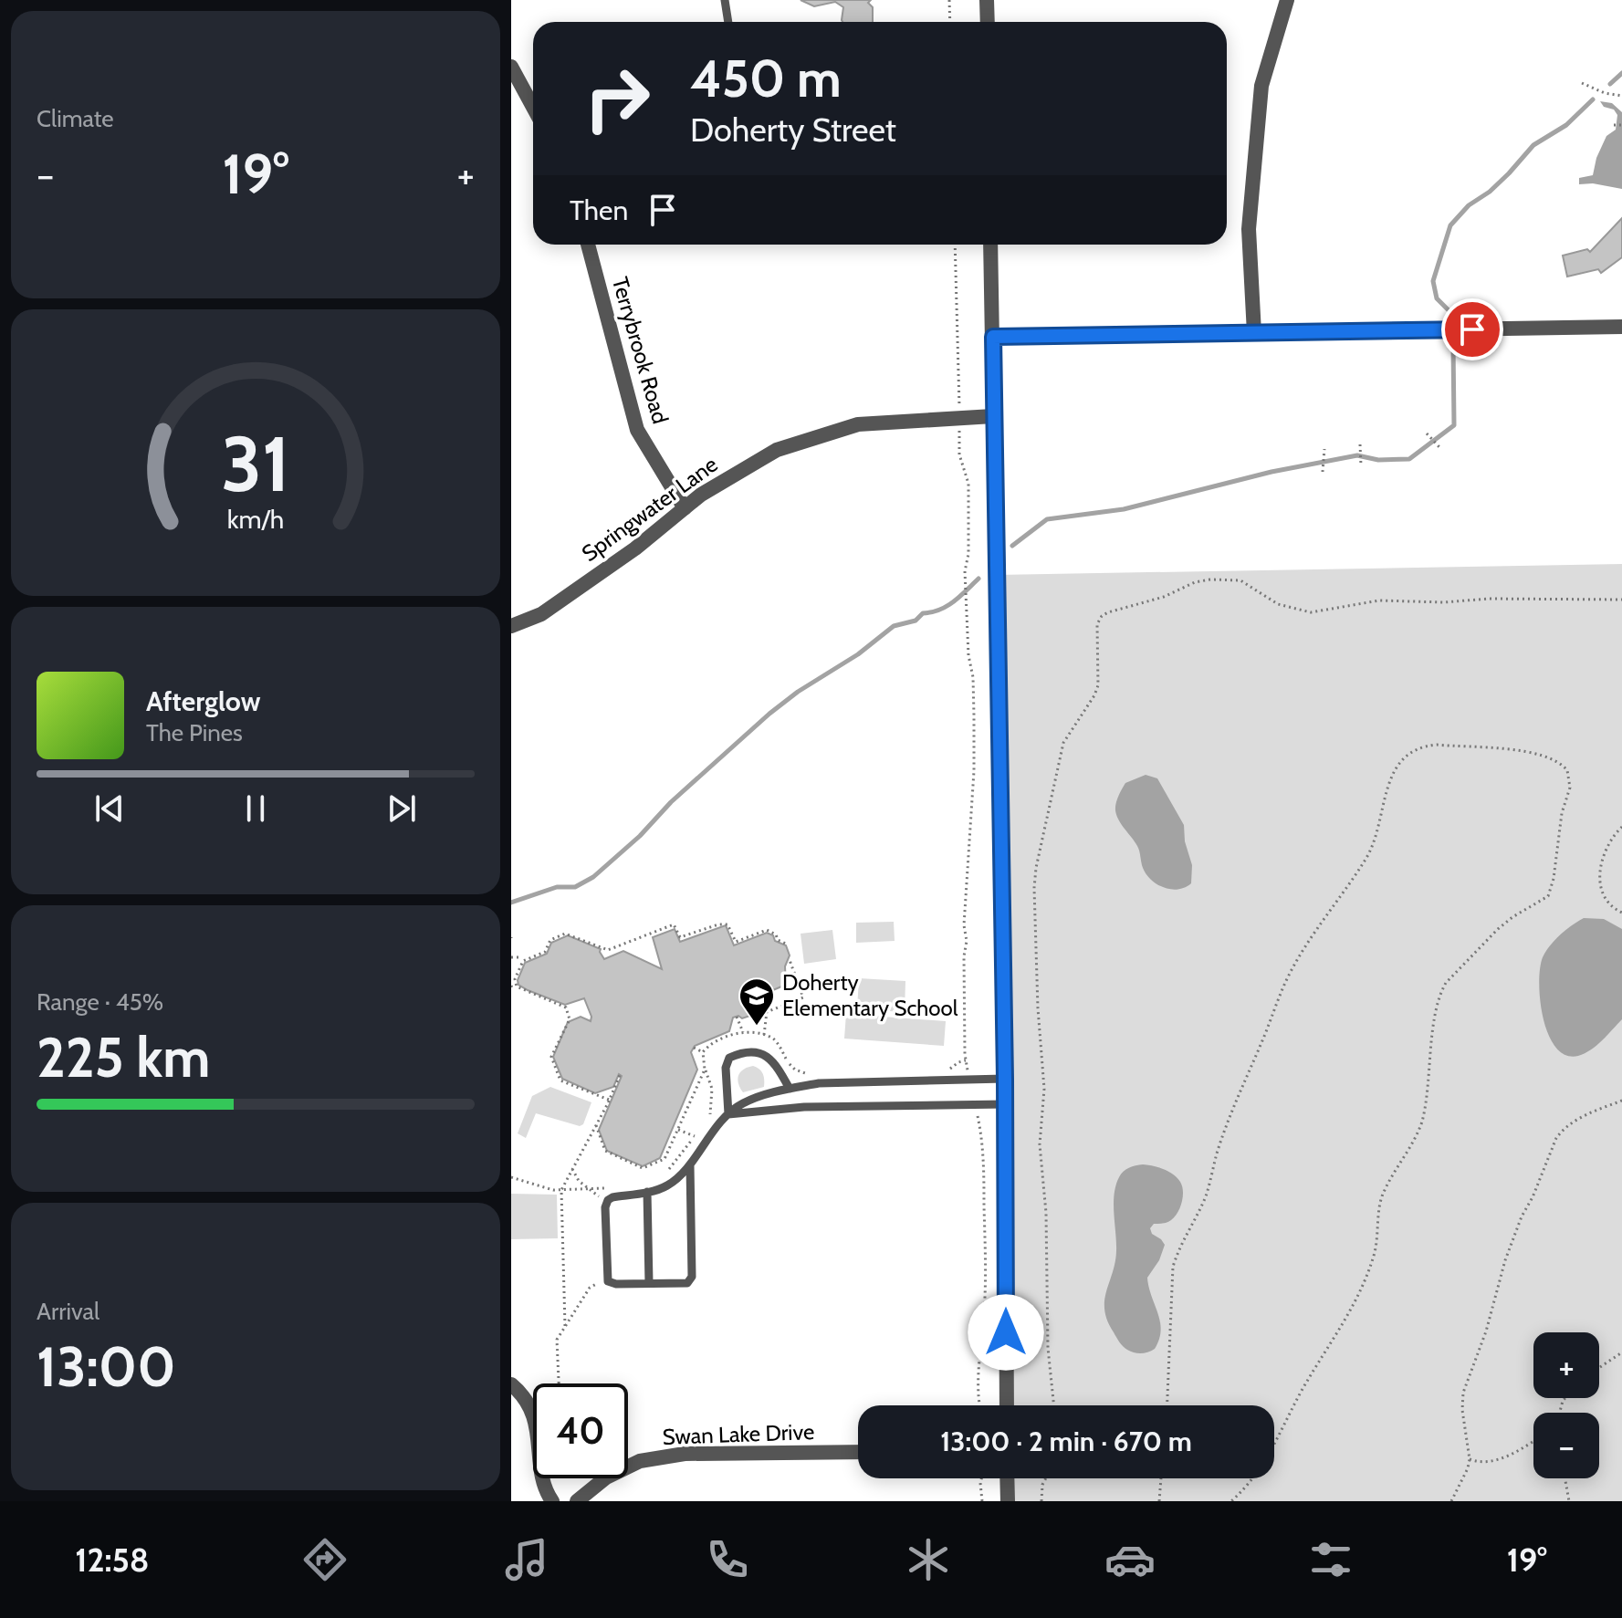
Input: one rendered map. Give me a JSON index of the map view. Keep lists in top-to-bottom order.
{
  "streets": {
    "street": ["Terrybrook Road", "Springwater Lane", "Swan Lake Drive"]
  },
  "crossings": [
    ["Terrybrook Road", "Springwater Lane"]
  ],
  "places": {
    "school or university": ["Doherty Elementary School"]
  },
  "page": {
    "tile": [
      "Climate",
      ["Range · 45%", "225 km"],
      ["Arrival", "13:00"]
    ],
    "turn": ["450 m", "Doherty Street"],
    "heat": ["−", "19°", "+"],
    "then": "Then",
    "song": ["Afterglow", "The Pines"],
    "map_buttons": ["+", "−"],
    "limit": "40",
    "trip": "13:00 · 2 min · 670 m",
    "tabs": ["12:58", "19°"],
    "gauge": ["31", "km/h"]
  }
}
